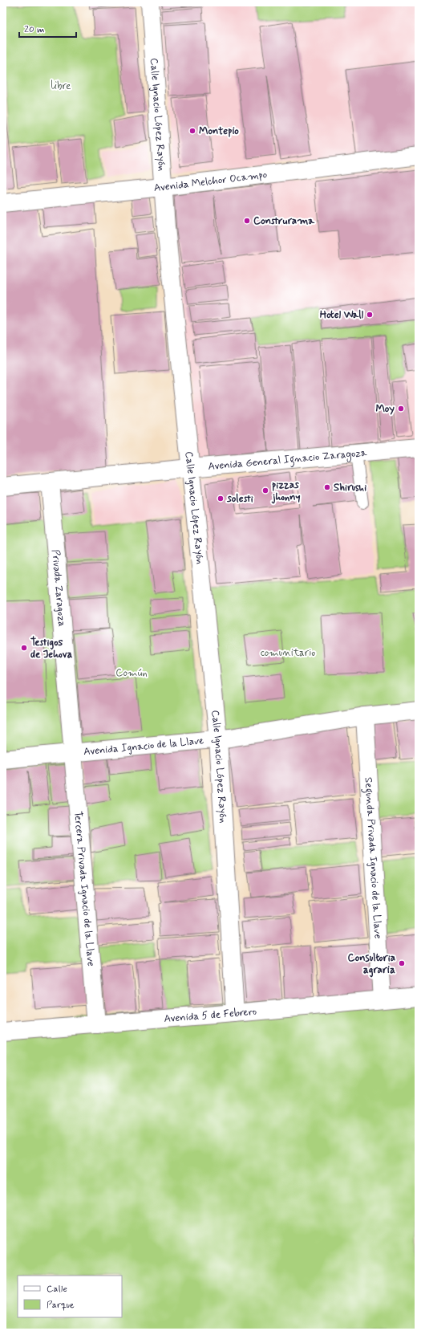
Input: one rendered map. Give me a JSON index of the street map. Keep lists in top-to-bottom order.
{
  "streets": {
    "street": [
      "Calle Ignacio López Rayón",
      "Avenida Melchor Ocampo",
      "Avenida General Ignacio Zaragoza",
      "Privada Zaragoza",
      "Avenida Ignacio de la Llave",
      "Segunda Privada Ignacio de la Llave",
      "Tercera Privada Ignacio de la Llave",
      "Avenida 5 de Febrero"
    ]
  },
  "crossings": [
    ["Calle Ignacio López Rayón", "Avenida Melchor Ocampo"],
    ["Calle Ignacio López Rayón", "Avenida General Ignacio Zaragoza"],
    ["Calle Ignacio López Rayón", "Avenida Ignacio de la Llave"],
    ["Calle Ignacio López Rayón", "Avenida 5 de Febrero"],
    ["Avenida General Ignacio Zaragoza", "Privada Zaragoza"],
    ["Privada Zaragoza", "Avenida Ignacio de la Llave"],
    ["Privada Zaragoza", "Tercera Privada Ignacio de la Llave"],
    ["Avenida Ignacio de la Llave", "Segunda Privada Ignacio de la Llave"],
    ["Avenida Ignacio de la Llave", "Tercera Privada Ignacio de la Llave"],
    ["Segunda Privada Ignacio de la Llave", "Avenida 5 de Febrero"],
    ["Tercera Privada Ignacio de la Llave", "Avenida 5 de Febrero"]
  ],
  "parks": ["libre", "comunitario", "Común"],
  "places": [
    "Montepio",
    "Construrama",
    "Hotel Wall",
    "Moy",
    "Shirushi",
    "pizzas jhonny",
    "solesti",
    "Testigos de Jehova",
    "Consultoria agraria"
  ],
  "legend": ["Calle", "Parque"],
  "scale_bar": "20 m"
}
